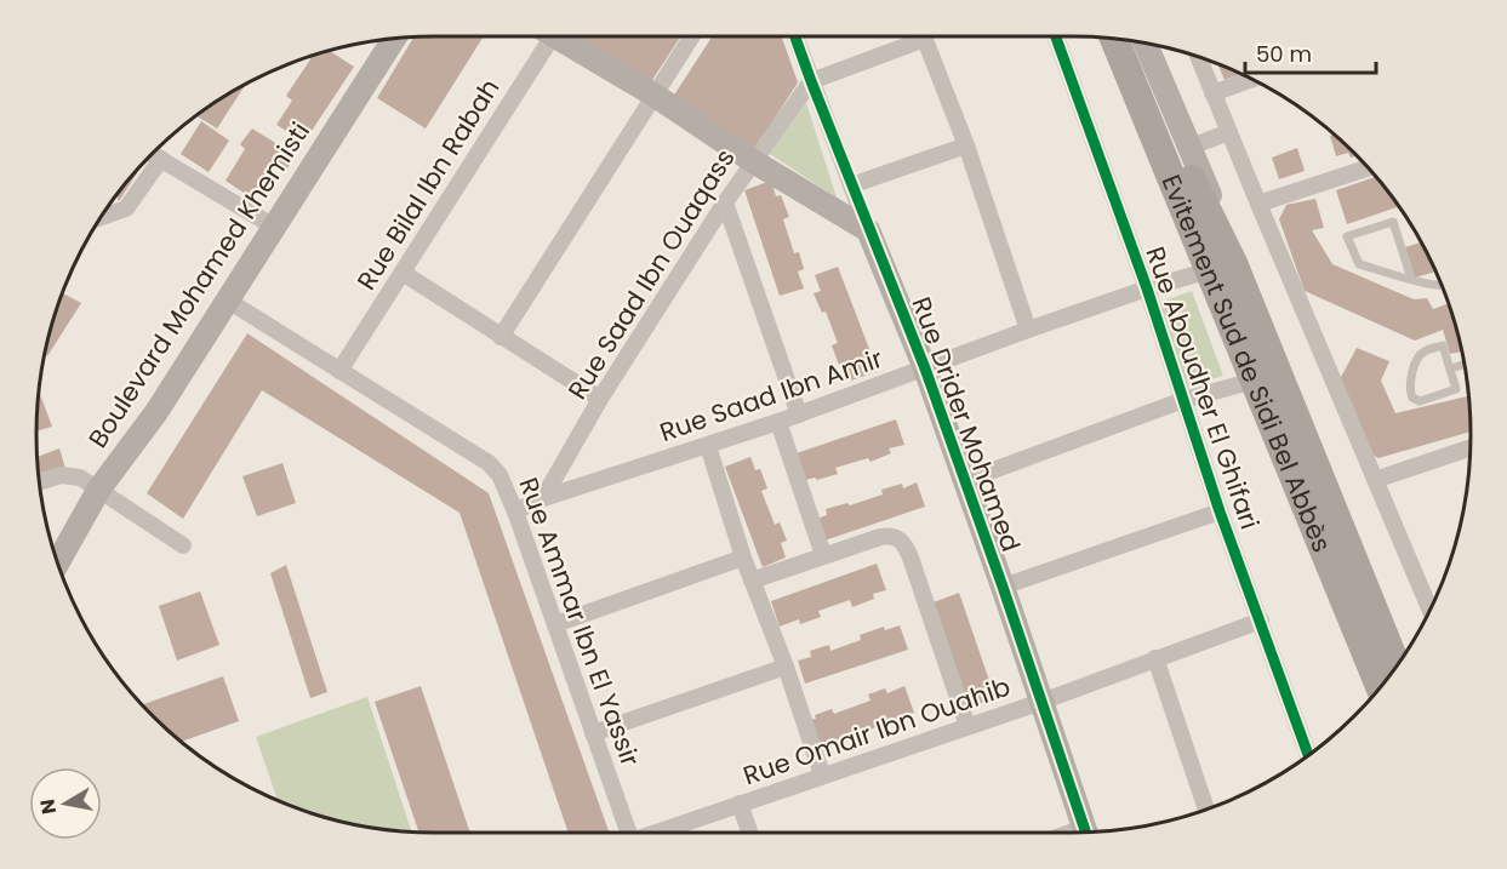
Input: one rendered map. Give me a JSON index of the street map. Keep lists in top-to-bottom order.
{
  "streets": {
    "highway": ["Evitement Sud de Sidi Bel Abbès"],
    "main road": ["Boulevard Mohamed Khemisti", "Rue Drider Mohamed"],
    "street": [
      "Rue Bilal Ibn Rabah",
      "Rue Saad Ibn Ouaqass",
      "Rue Aboudher El Ghifari",
      "Rue Saad Ibn Amir",
      "Rue Ammar Ibn El Yassir",
      "Rue Omair Ibn Ouahib"
    ]
  },
  "crossings": [
    ["Rue Bilal Ibn Rabah", "Rue Ammar Ibn El Yassir"],
    ["Rue Saad Ibn Ouaqass", "Rue Saad Ibn Amir"],
    ["Rue Saad Ibn Ouaqass", "Rue Drider Mohamed"],
    ["Boulevard Mohamed Khemisti", "Rue Ammar Ibn El Yassir"],
    ["Evitement Sud de Sidi Bel Abbès", "Rue Saad Ibn Amir"],
    ["Rue Aboudher El Ghifari", "Rue Saad Ibn Amir"],
    ["Rue Aboudher El Ghifari", "Rue Omair Ibn Ouahib"],
    ["Rue Saad Ibn Amir", "Rue Drider Mohamed"],
    ["Rue Saad Ibn Amir", "Rue Ammar Ibn El Yassir"],
    ["Rue Drider Mohamed", "Rue Omair Ibn Ouahib"]
  ],
  "scale_bar": "50 m",
  "north": "left"
}
